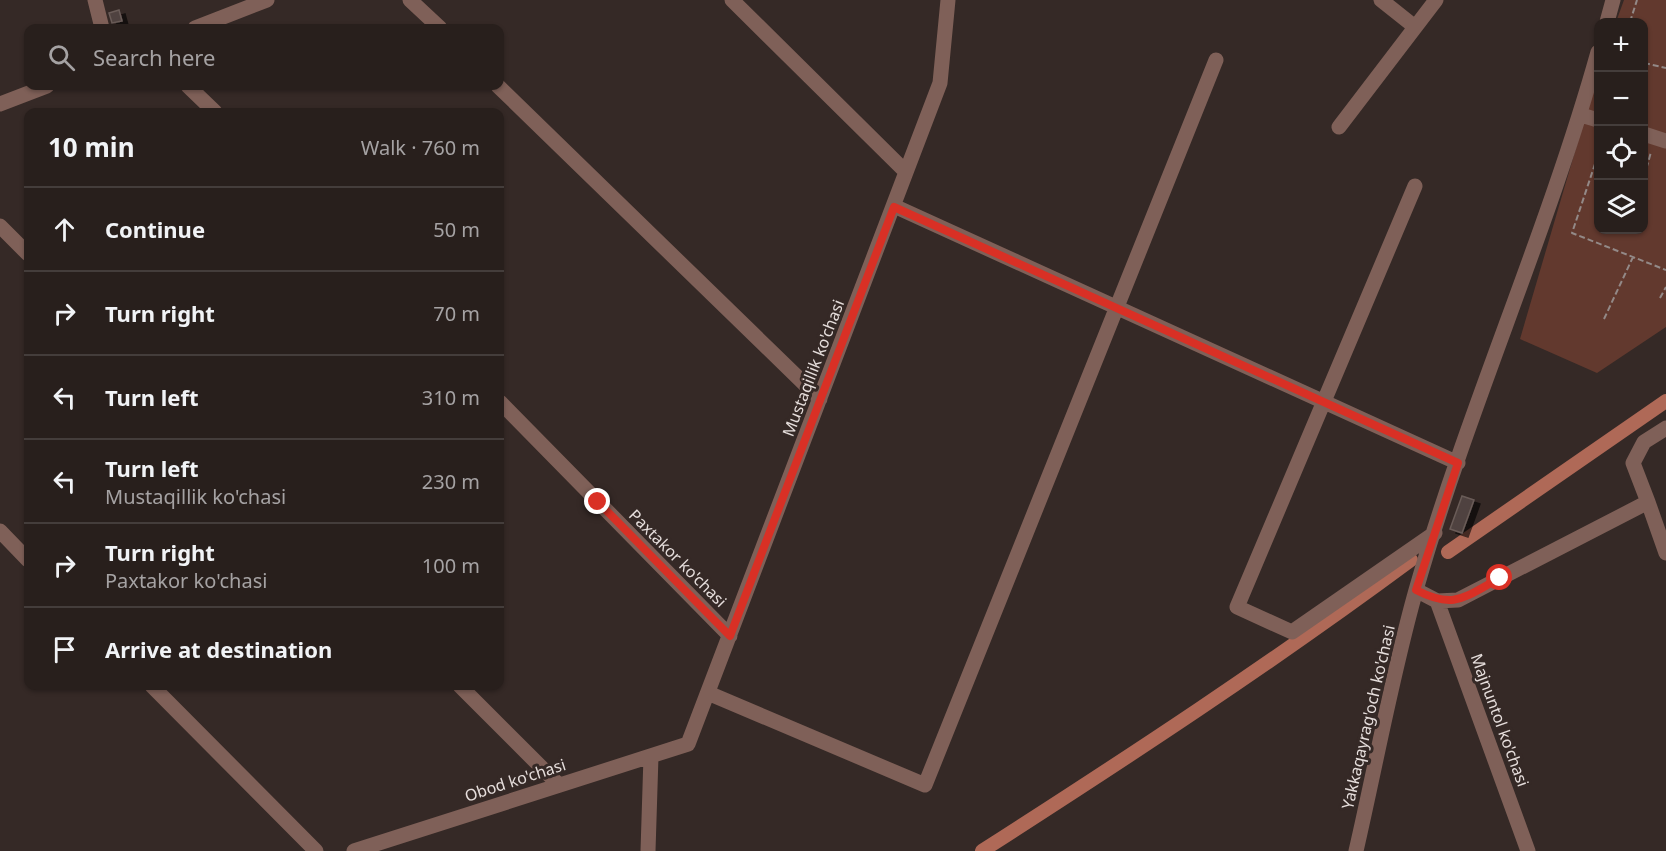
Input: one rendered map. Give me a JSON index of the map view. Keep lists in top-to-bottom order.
{
  "streets": {
    "street": [
      "Mustaqillik ko'chasi",
      "Paxtakor ko'chasi",
      "Yakkaqayrag'och ko'chasi",
      "Majnuntol ko'chasi",
      "Obod ko'chasi"
    ]
  },
  "crossings": [
    ["Mustaqillik ko'chasi", "Paxtakor ko'chasi"],
    ["Mustaqillik ko'chasi", "Obod ko'chasi"]
  ],
  "page": {
    "map_buttons": ["+", "−"],
    "search": "Search here",
    "heading": ["10 min", "Walk · 760 m"],
    "list": [
      ["Continue", "50 m"],
      ["Turn right", "70 m"],
      ["Turn left", "310 m"],
      ["Turn left", "Mustaqillik ko'chasi", "230 m"],
      ["Turn right", "Paxtakor ko'chasi", "100 m"],
      "Arrive at destination"
    ]
  }
}
